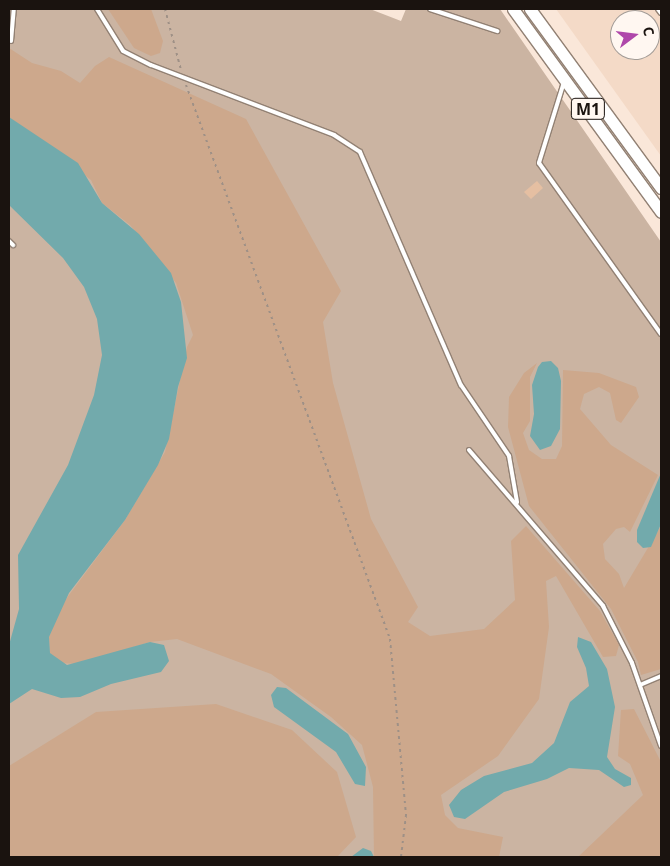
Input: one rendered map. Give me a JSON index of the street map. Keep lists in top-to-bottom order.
{
  "streets": {
    "highway": ["М1"]
  },
  "north": "right"
}
